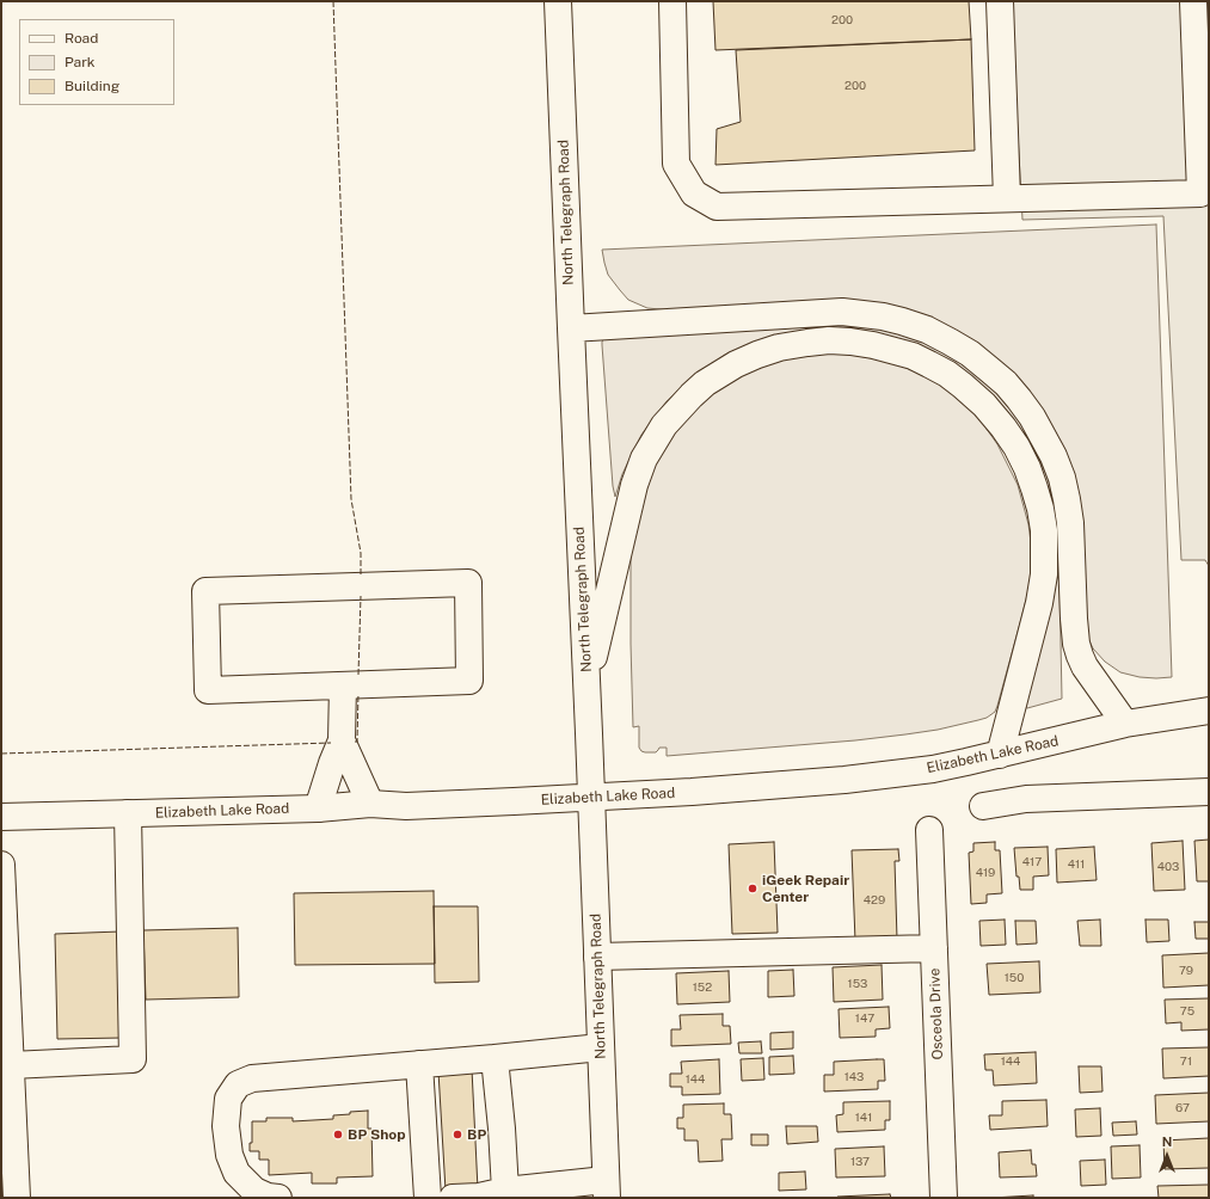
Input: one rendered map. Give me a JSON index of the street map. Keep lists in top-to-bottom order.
{
  "streets": {
    "main road": ["North Telegraph Road", "Elizabeth Lake Road", "Osceola Drive"]
  },
  "crossings": [
    ["North Telegraph Road", "Elizabeth Lake Road"]
  ],
  "places": ["iGeek Repair Center", "BP Shop", "BP"],
  "house_numbers": [
    "200",
    "200",
    "417",
    "411",
    "403",
    "419",
    "429",
    "79",
    "150",
    "153",
    "152",
    "75",
    "147",
    "144",
    "71",
    "143",
    "144",
    "67",
    "141",
    "137"
  ],
  "legend": ["Road", "Park", "Building"],
  "north": "top"
}
